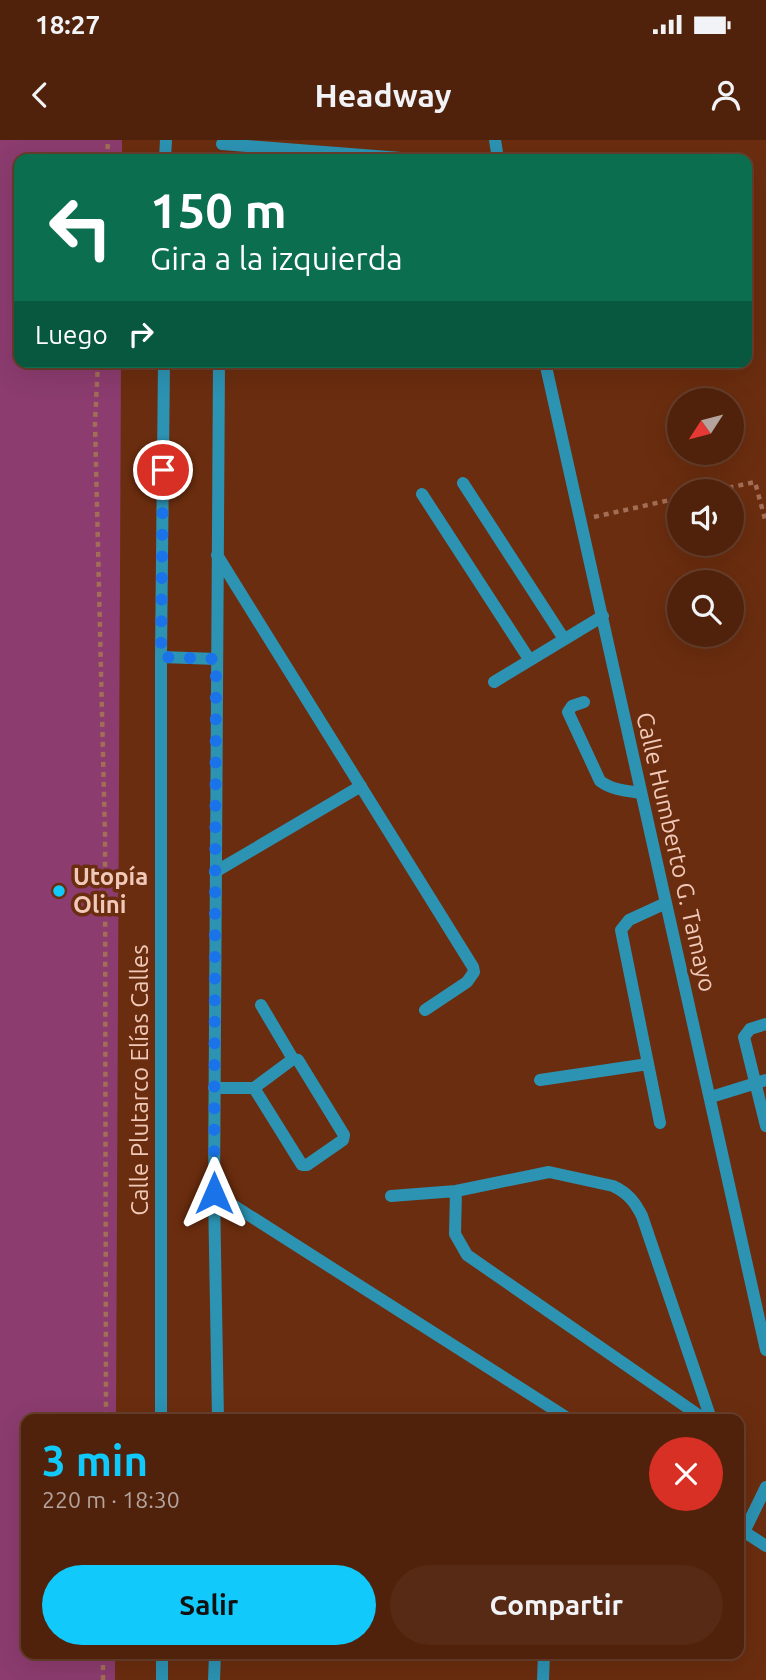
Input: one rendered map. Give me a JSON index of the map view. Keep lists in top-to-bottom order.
{
  "streets": {
    "street": ["Calle Humberto G. Tamayo", "Calle Plutarco Elías Calles"]
  },
  "places": ["Utopía Olini"],
  "north": "bottom left",
  "page": {
    "status": "18:27",
    "header": "Headway",
    "turn": ["150 m", "Gira a la izquierda"],
    "then": "Luego",
    "heading": ["3 min", "220 m · 18:30"],
    "buttons": ["Salir", "Compartir"]
  }
}
